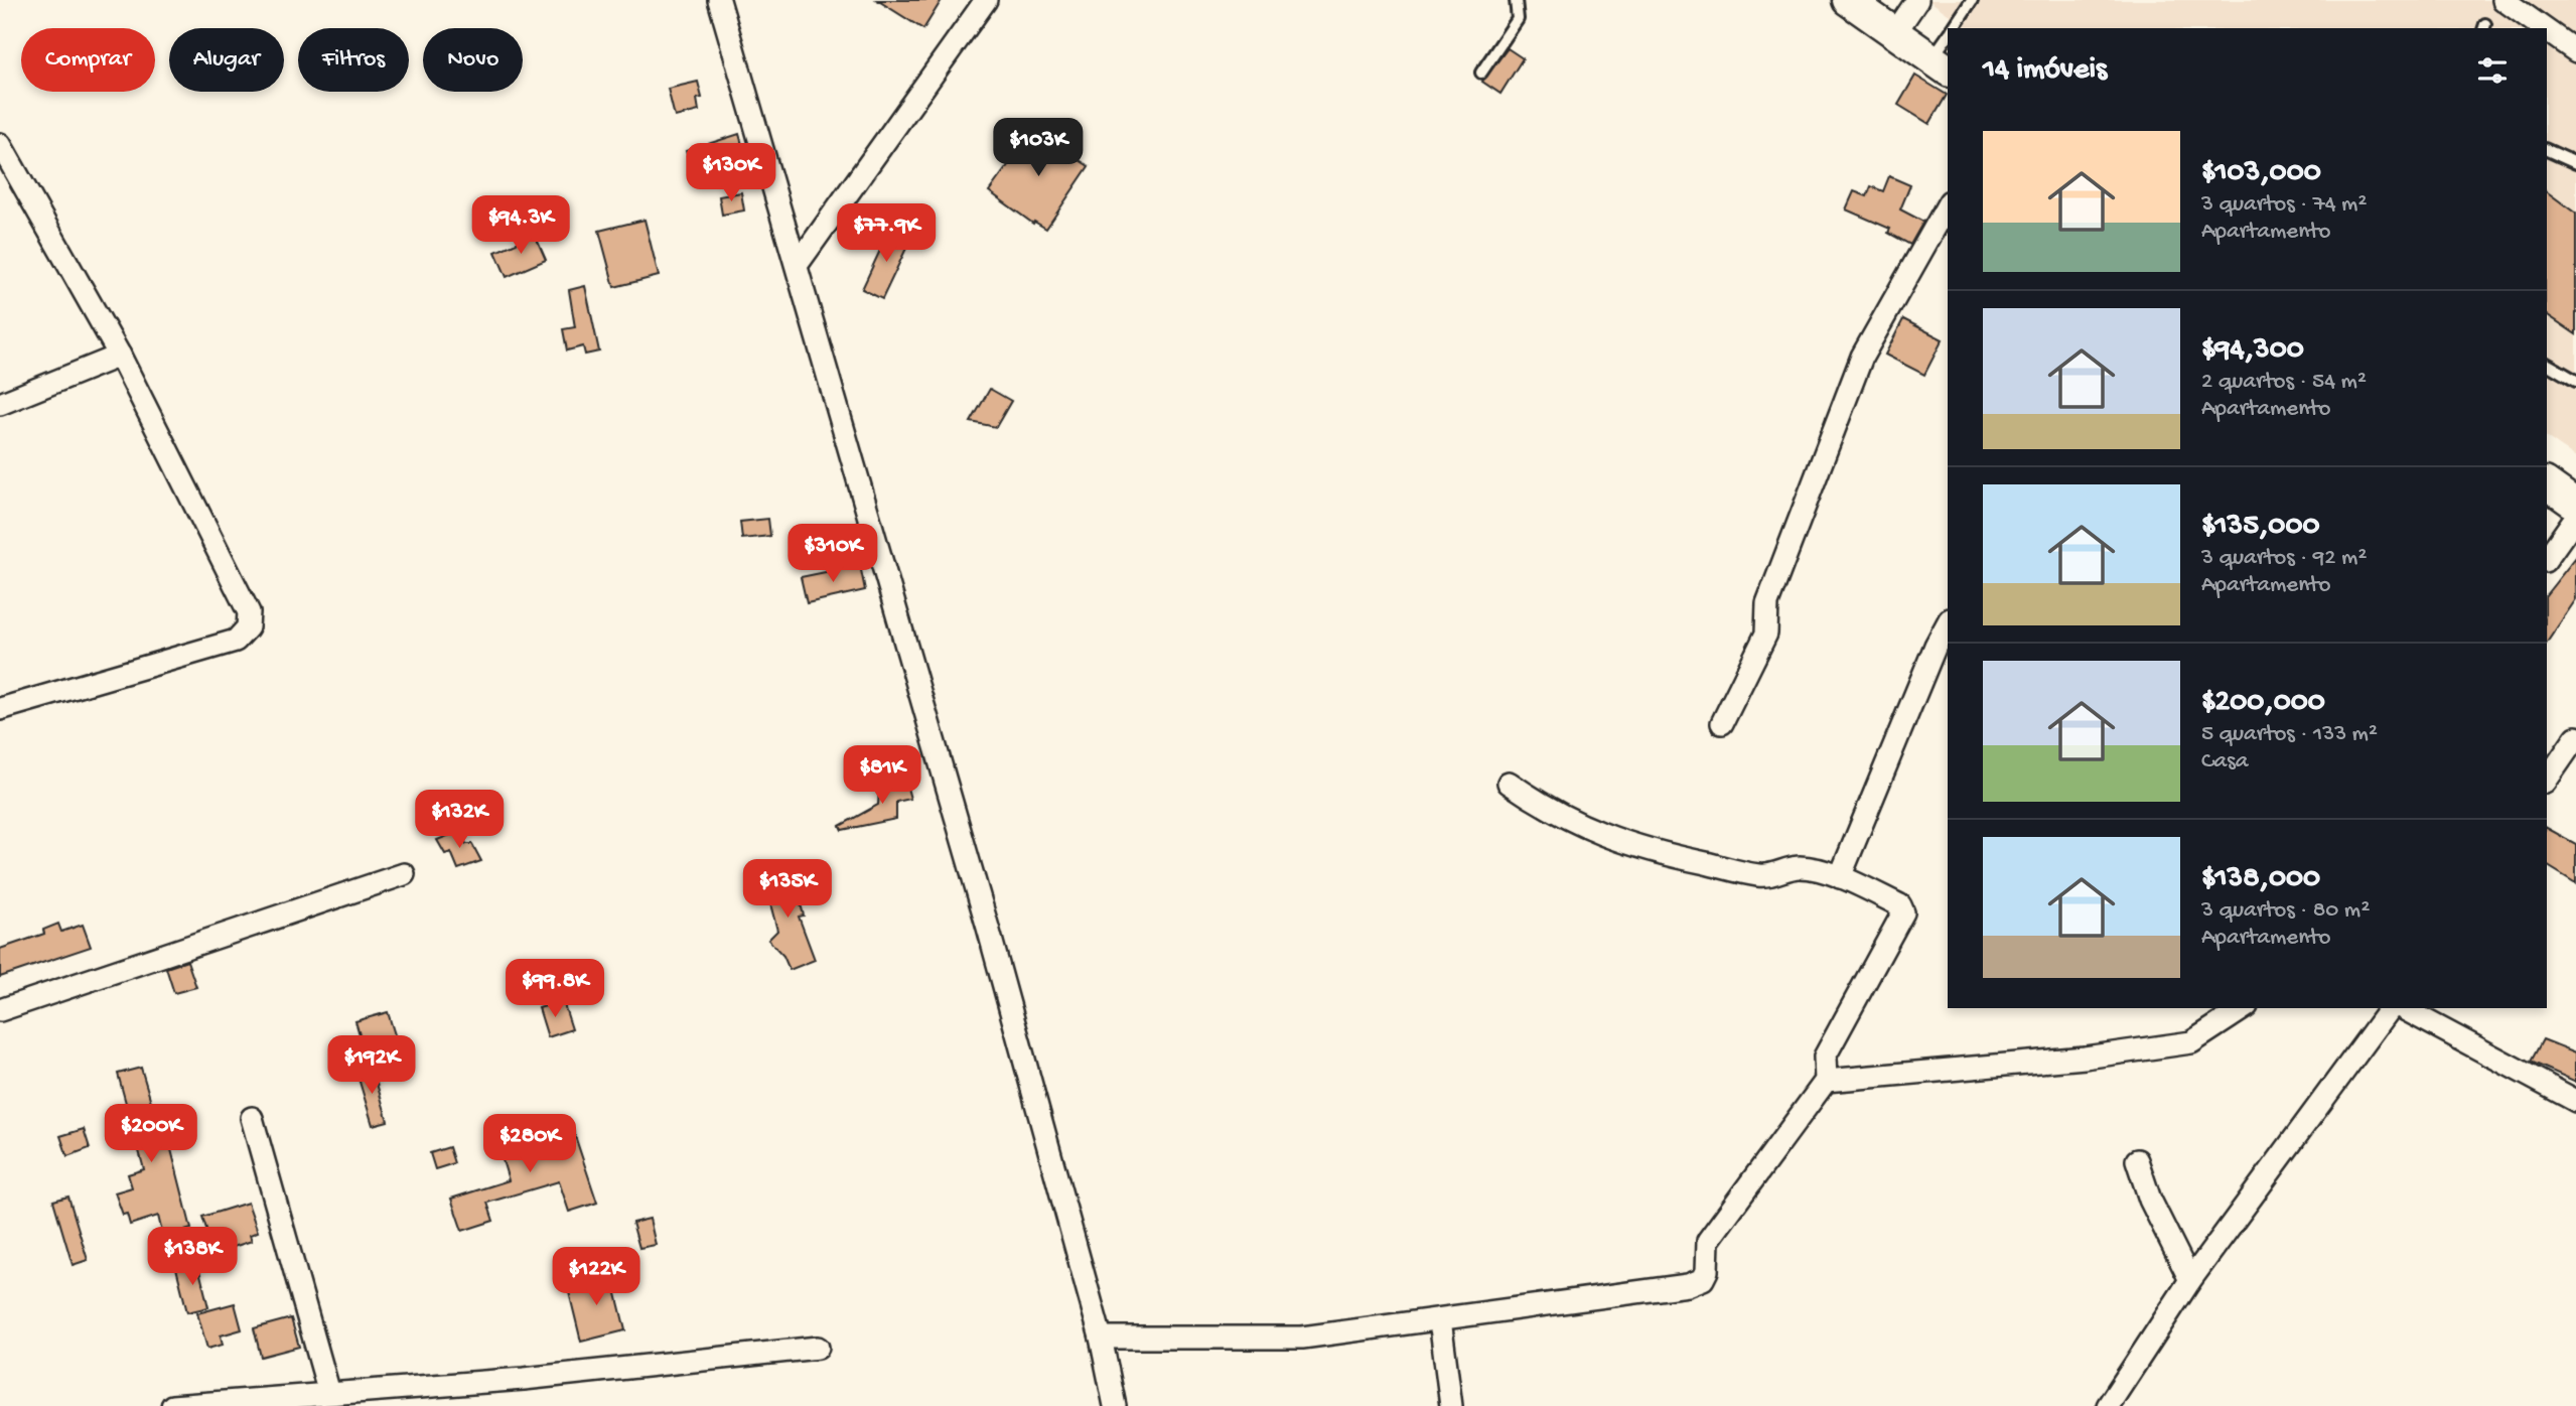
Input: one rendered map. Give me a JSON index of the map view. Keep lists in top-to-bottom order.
{
  "page": {
    "chip": [
      "Comprar",
      "Alugar",
      "Filtros",
      "Novo"
    ],
    "heading": "14 imóveis",
    "list": [
      {
        "name": "$103,000",
        "note": "3 quartos · 74 m² · Apartamento"
      },
      {
        "name": "$94,300",
        "note": "2 quartos · 54 m² · Apartamento"
      },
      {
        "name": "$135,000",
        "note": "3 quartos · 92 m² · Apartamento"
      },
      {
        "name": "$200,000",
        "note": "5 quartos · 133 m² · Casa"
      },
      {
        "name": "$138,000",
        "note": "3 quartos · 80 m² · Apartamento"
      }
    ],
    "price": [
      "$103K",
      "$130K",
      "$94.3K",
      "$77.9K",
      "$310K",
      "$81K",
      "$132K",
      "$135K",
      "$99.8K",
      "$192K",
      "$200K",
      "$280K",
      "$138K",
      "$122K"
    ]
  }
}
